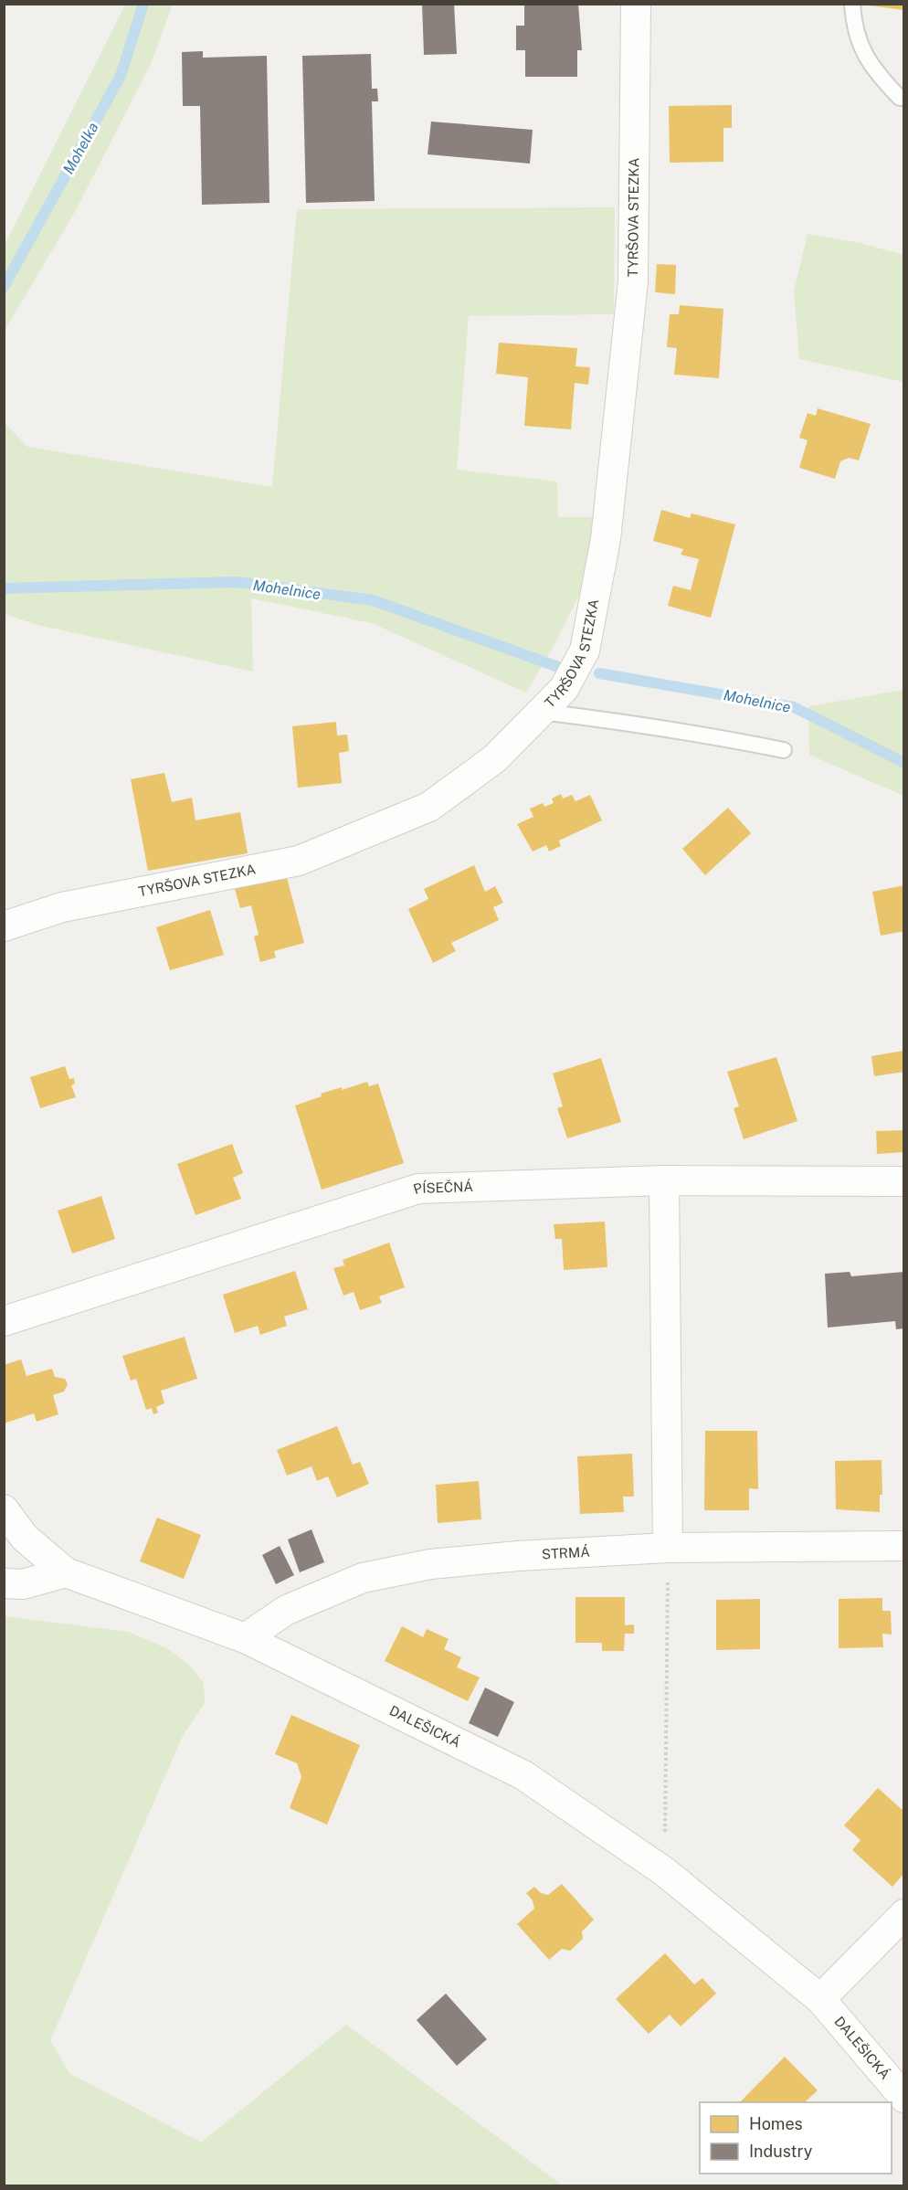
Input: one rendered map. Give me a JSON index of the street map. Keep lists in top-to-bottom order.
{
  "streets": {
    "street": [
      "TYRŠOVA STEZKA",
      "PÍSEČNÁ",
      "STRMÁ",
      "DALEŠICKÁ"
    ]
  },
  "crossings": [
    ["STRMÁ", "DALEŠICKÁ"]
  ],
  "water": ["Mohelka", "Mohelnice"],
  "legend": ["Homes", "Industry"]
}
